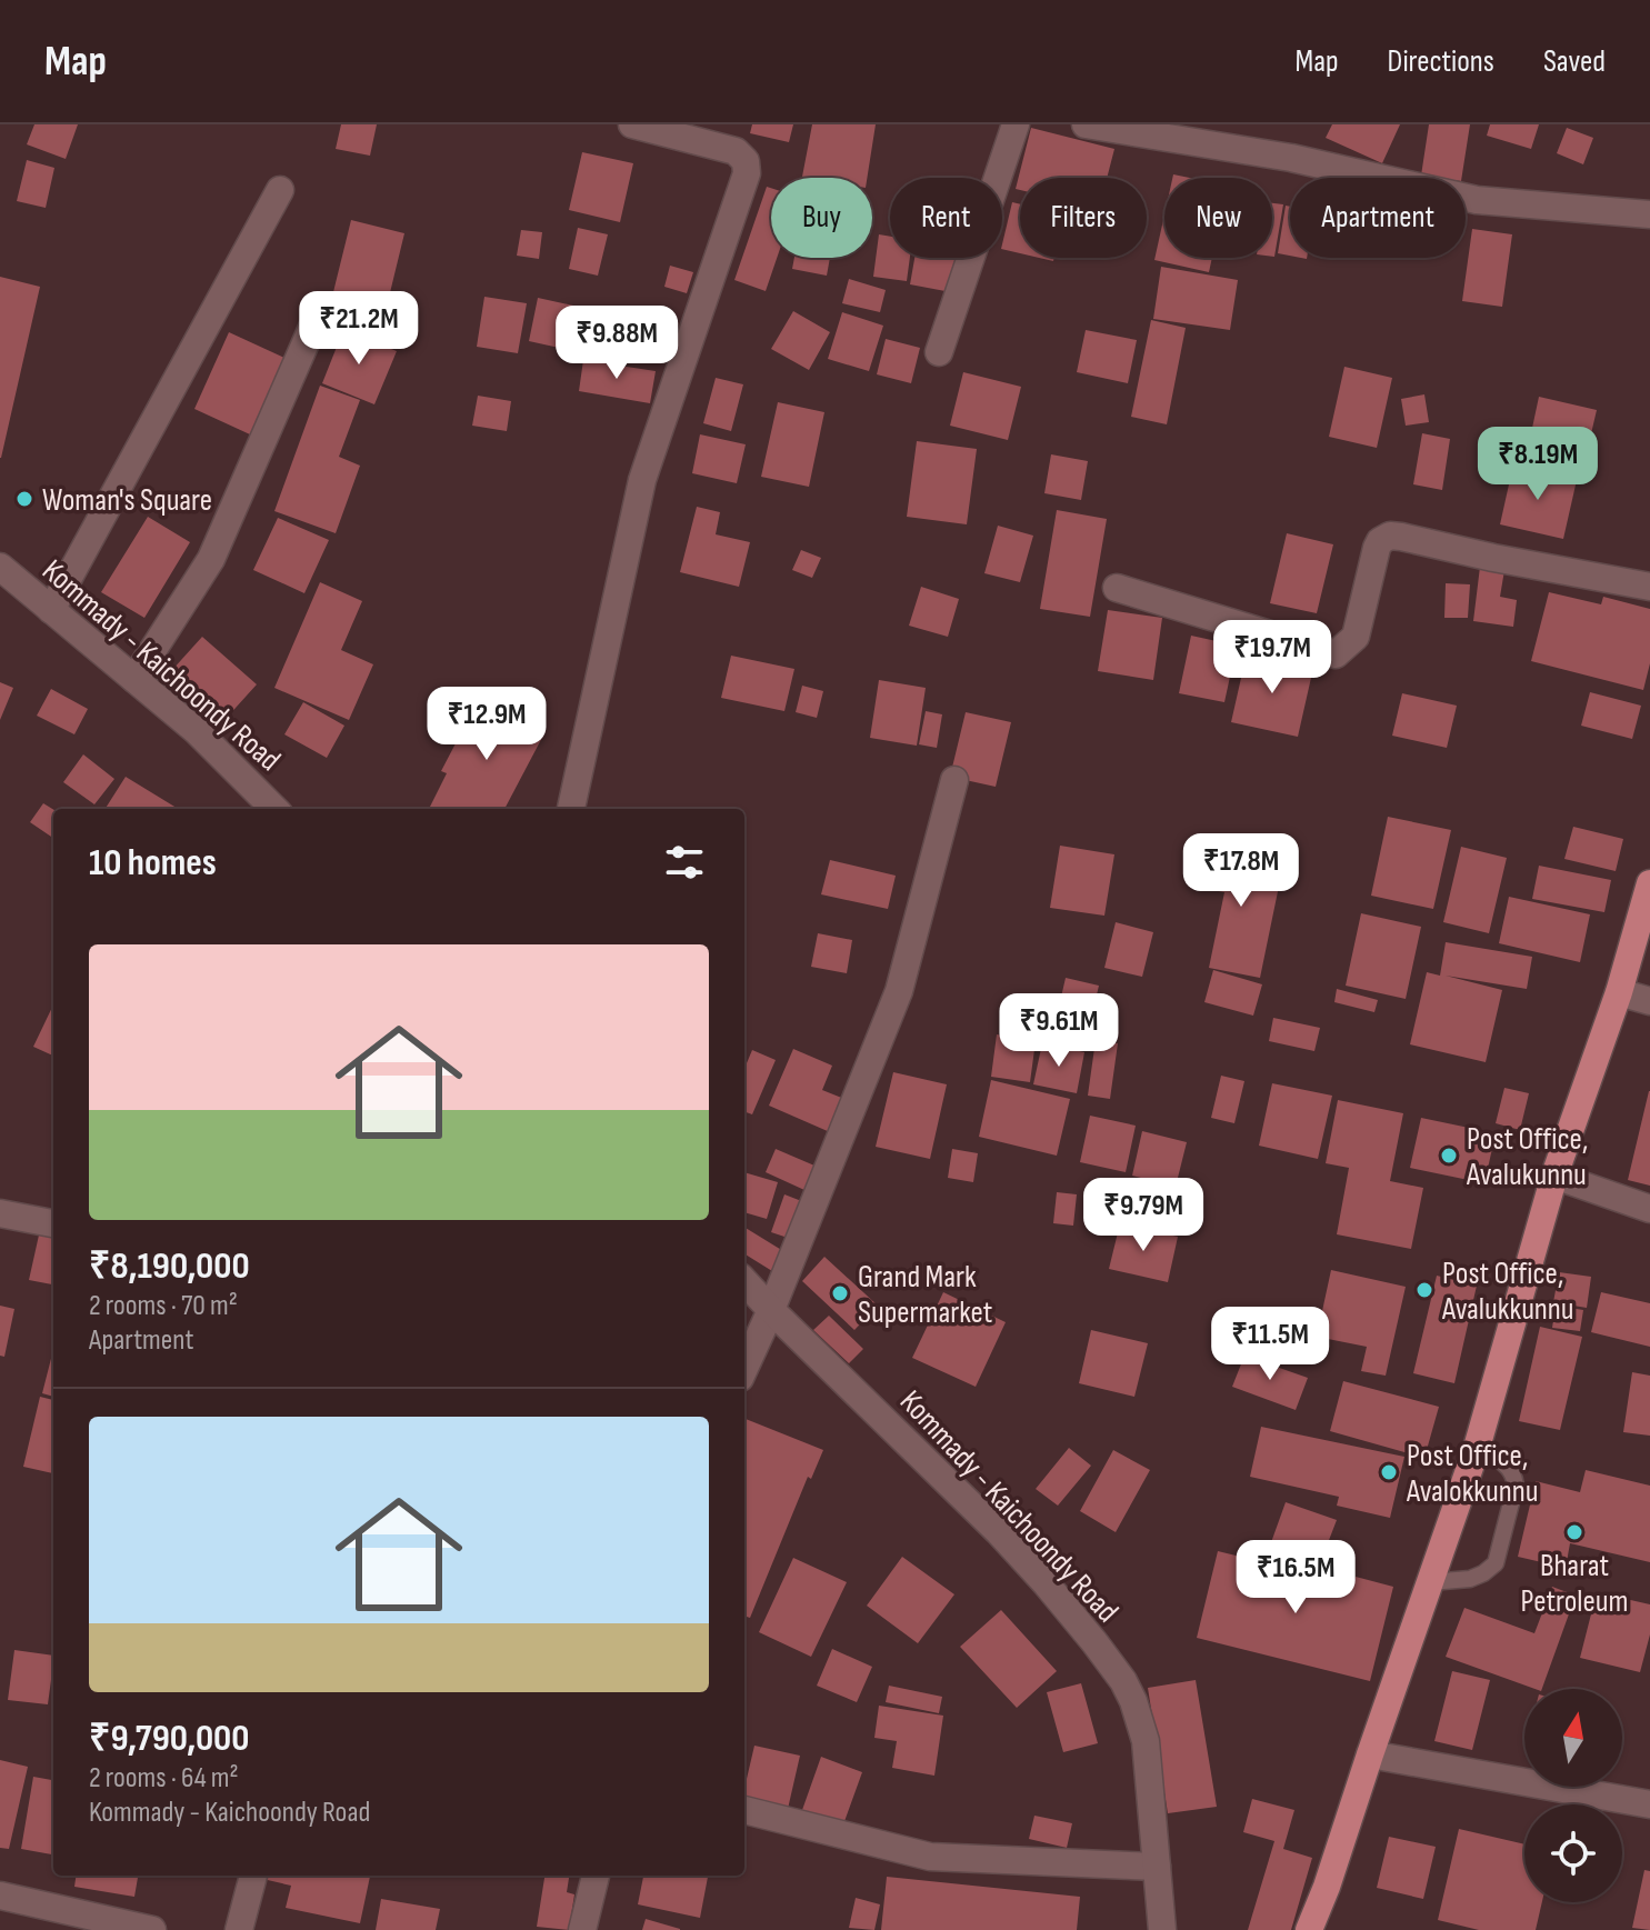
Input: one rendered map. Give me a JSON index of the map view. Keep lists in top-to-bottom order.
{
  "streets": {
    "street": ["Kommady - Kaichoondy Road"]
  },
  "places": [
    "Woman's Square",
    "Post Office, Avalukunnu",
    "Post Office, Avalukkunnu",
    "Grand Mark Supermarket",
    "Post Office, Avalokkunnu",
    "Bharat Petroleum"
  ],
  "north": "top",
  "page": {
    "header": "Map",
    "nav": ["Map", "Directions", "Saved"],
    "chip": [
      "Buy",
      "Rent",
      "Filters",
      "New",
      "Apartment"
    ],
    "price": [
      "₹21.2M",
      "₹9.88M",
      "₹8.19M",
      "₹19.7M",
      "₹12.9M",
      "₹17.8M",
      "₹9.61M",
      "₹9.79M",
      "₹11.5M",
      "₹16.5M"
    ],
    "heading": "10 homes",
    "list": [
      {
        "name": "₹8,190,000",
        "note": "2 rooms · 70 m² · Apartment"
      },
      {
        "name": "₹9,790,000",
        "note": "2 rooms · 64 m² · Kommady - Kaichoondy Road"
      }
    ]
  }
}
